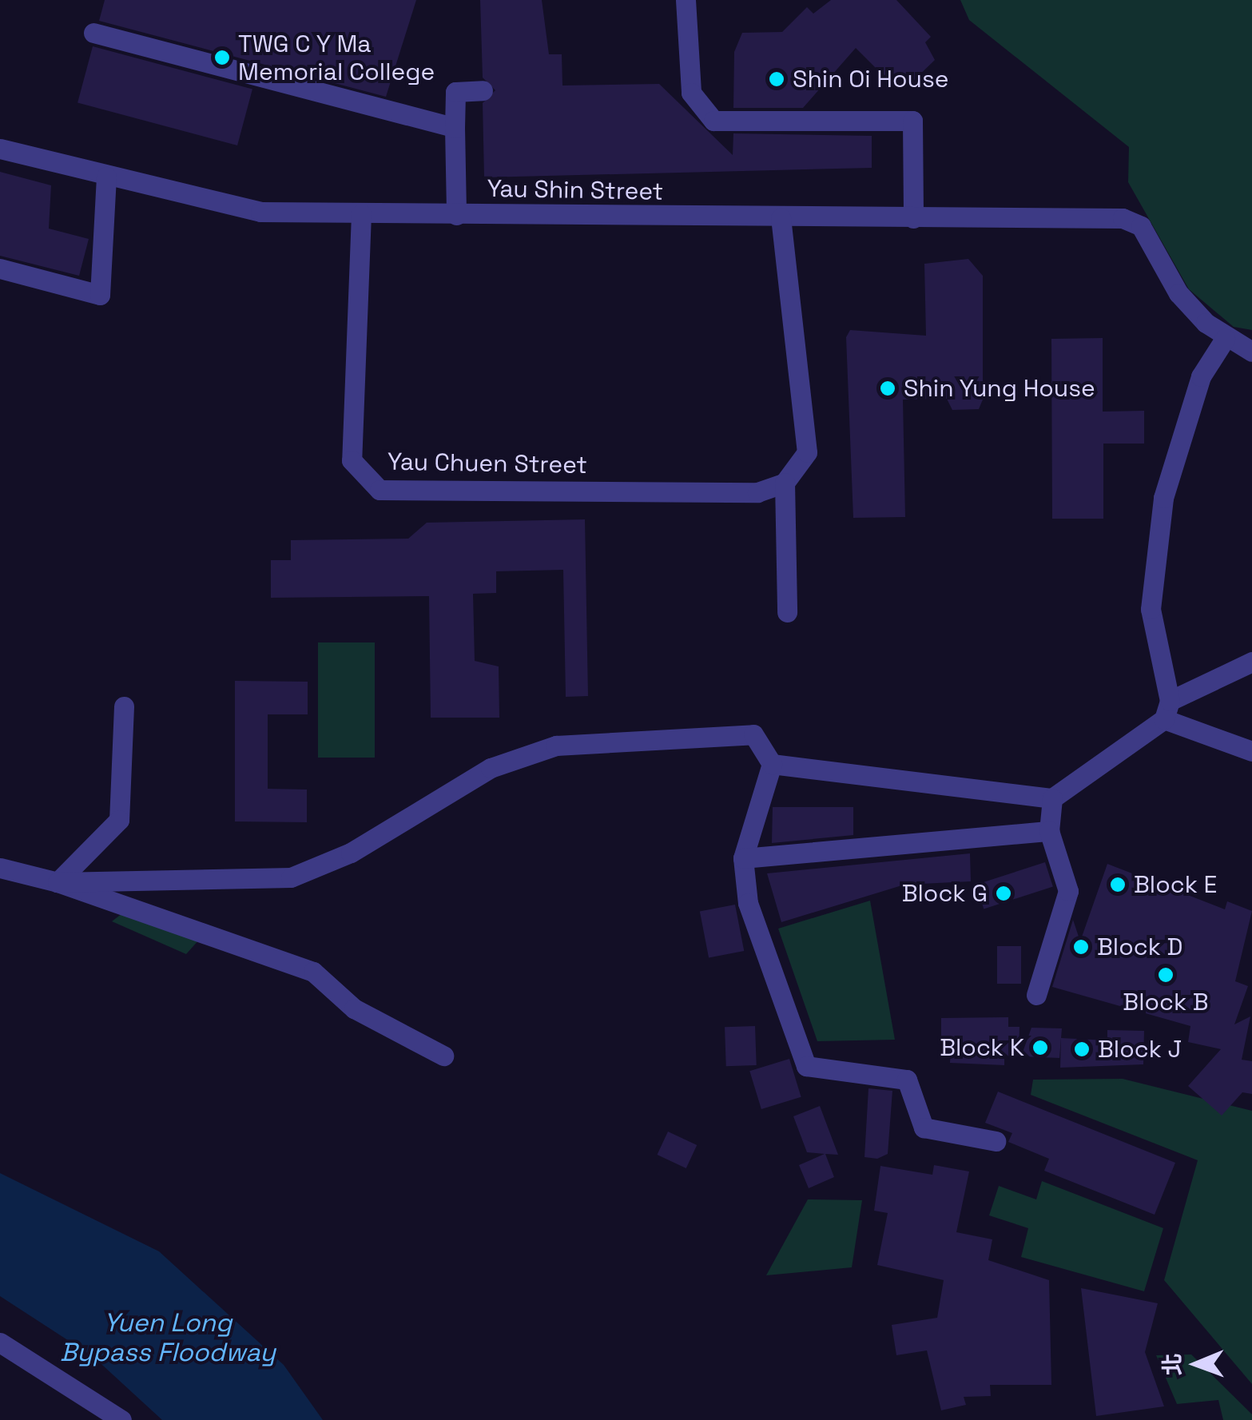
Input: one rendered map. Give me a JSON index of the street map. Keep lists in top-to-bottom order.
{
  "streets": {
    "street": ["Yau Shin Street", "Yau Chuen Street"]
  },
  "crossings": [
    ["Yau Shin Street", "Yau Chuen Street"]
  ],
  "water": ["Yuen Long Bypass Floodway"],
  "places": [
    "TWG C Y Ma Memorial College",
    "Shin Oi House",
    "Shin Yung House",
    "Block E",
    "Block G",
    "Block D",
    "Block B",
    "Block K",
    "Block J"
  ],
  "north": "left"
}
